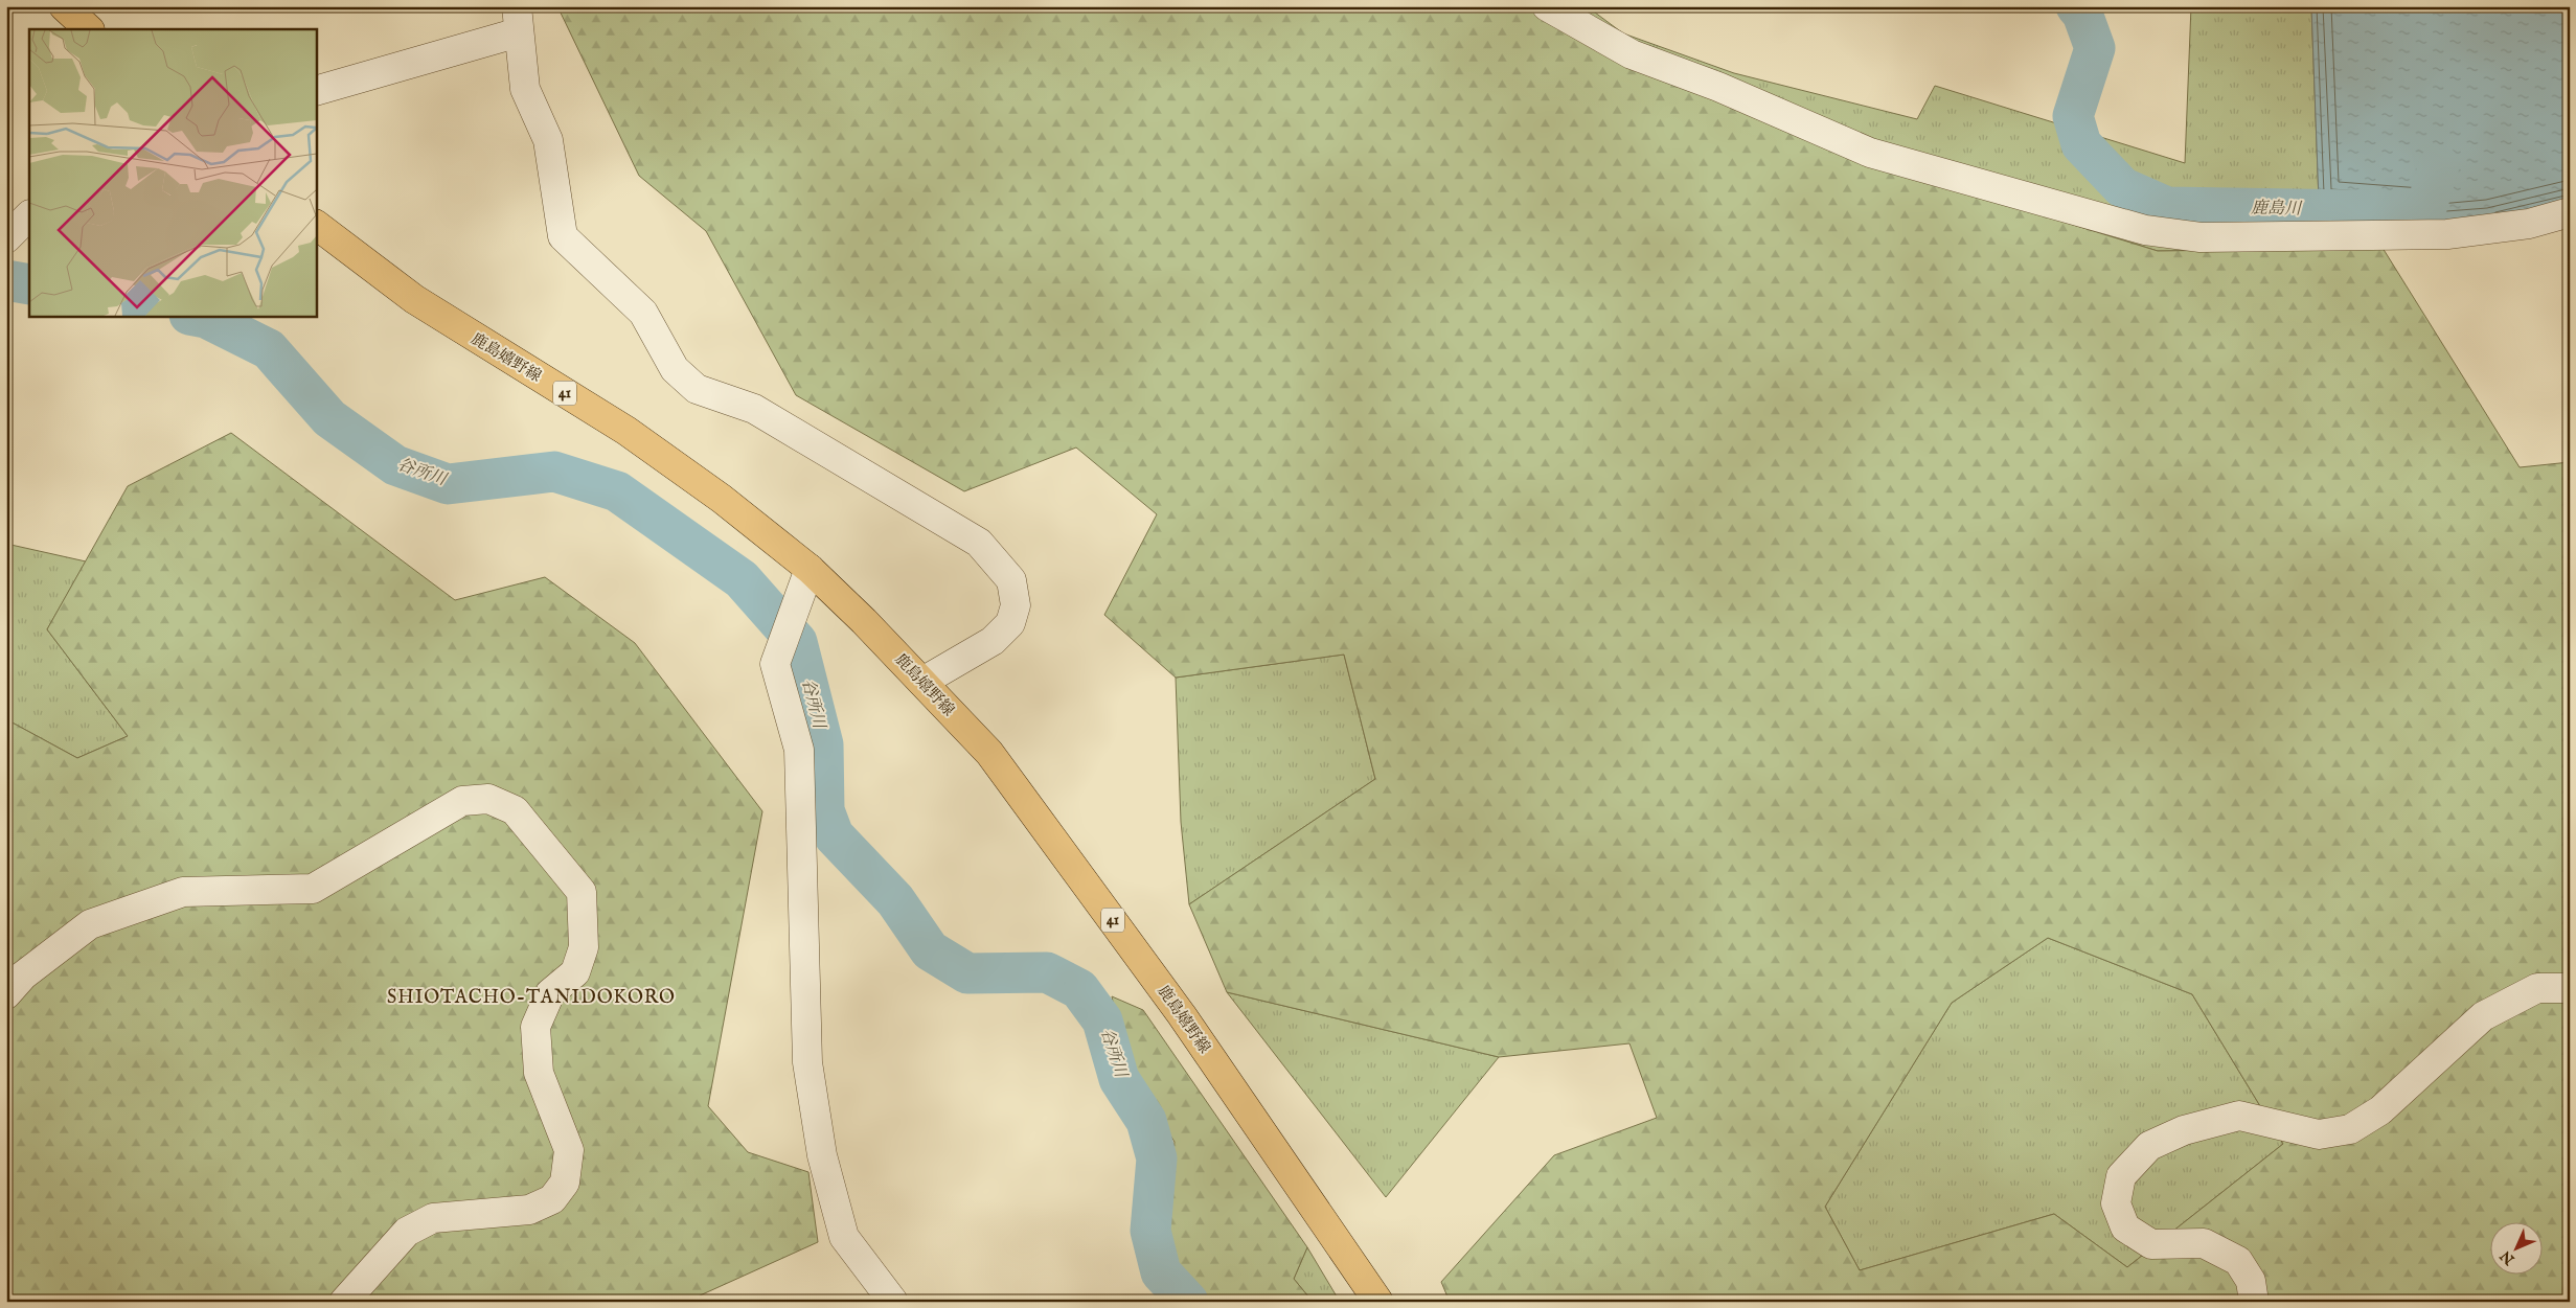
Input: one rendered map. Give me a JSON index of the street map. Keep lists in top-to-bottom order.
{
  "streets": {
    "main road": ["鹿島嬉野線", "41"]
  },
  "districts": ["SHIOTACHO-TANIDOKORO"],
  "water": ["鹿島川", "谷所川"],
  "north": "bottom left"
}
